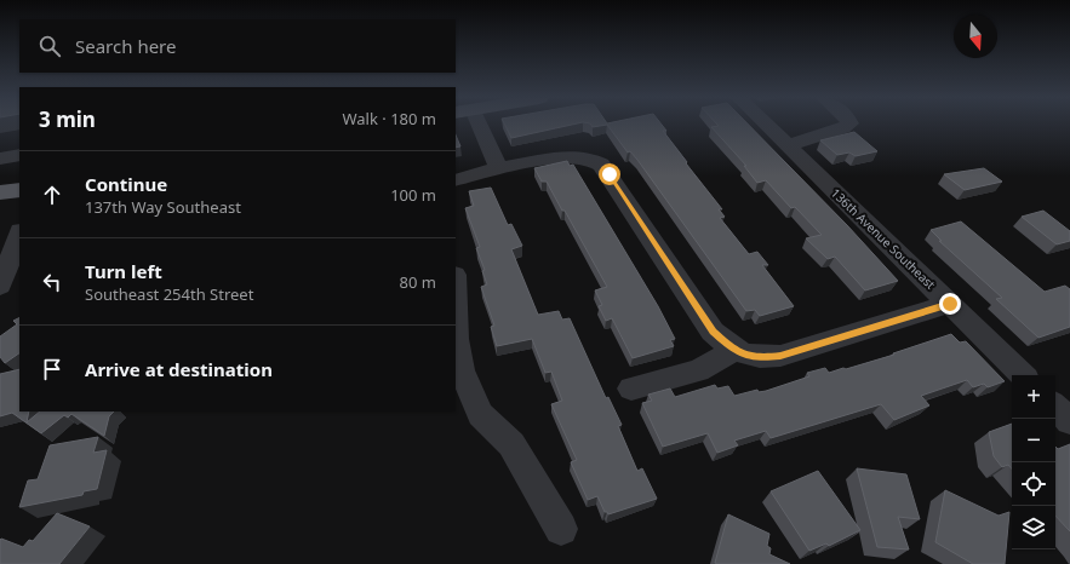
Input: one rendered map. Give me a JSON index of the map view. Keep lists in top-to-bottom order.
{
  "streets": {
    "street": ["136th Avenue Southeast"]
  },
  "north": "bottom",
  "page": {
    "search": "Search here",
    "heading": ["3 min", "Walk · 180 m"],
    "list": [
      ["Continue", "137th Way Southeast", "100 m"],
      ["Turn left", "Southeast 254th Street", "80 m"],
      "Arrive at destination"
    ],
    "map_buttons": ["+", "−"]
  }
}
